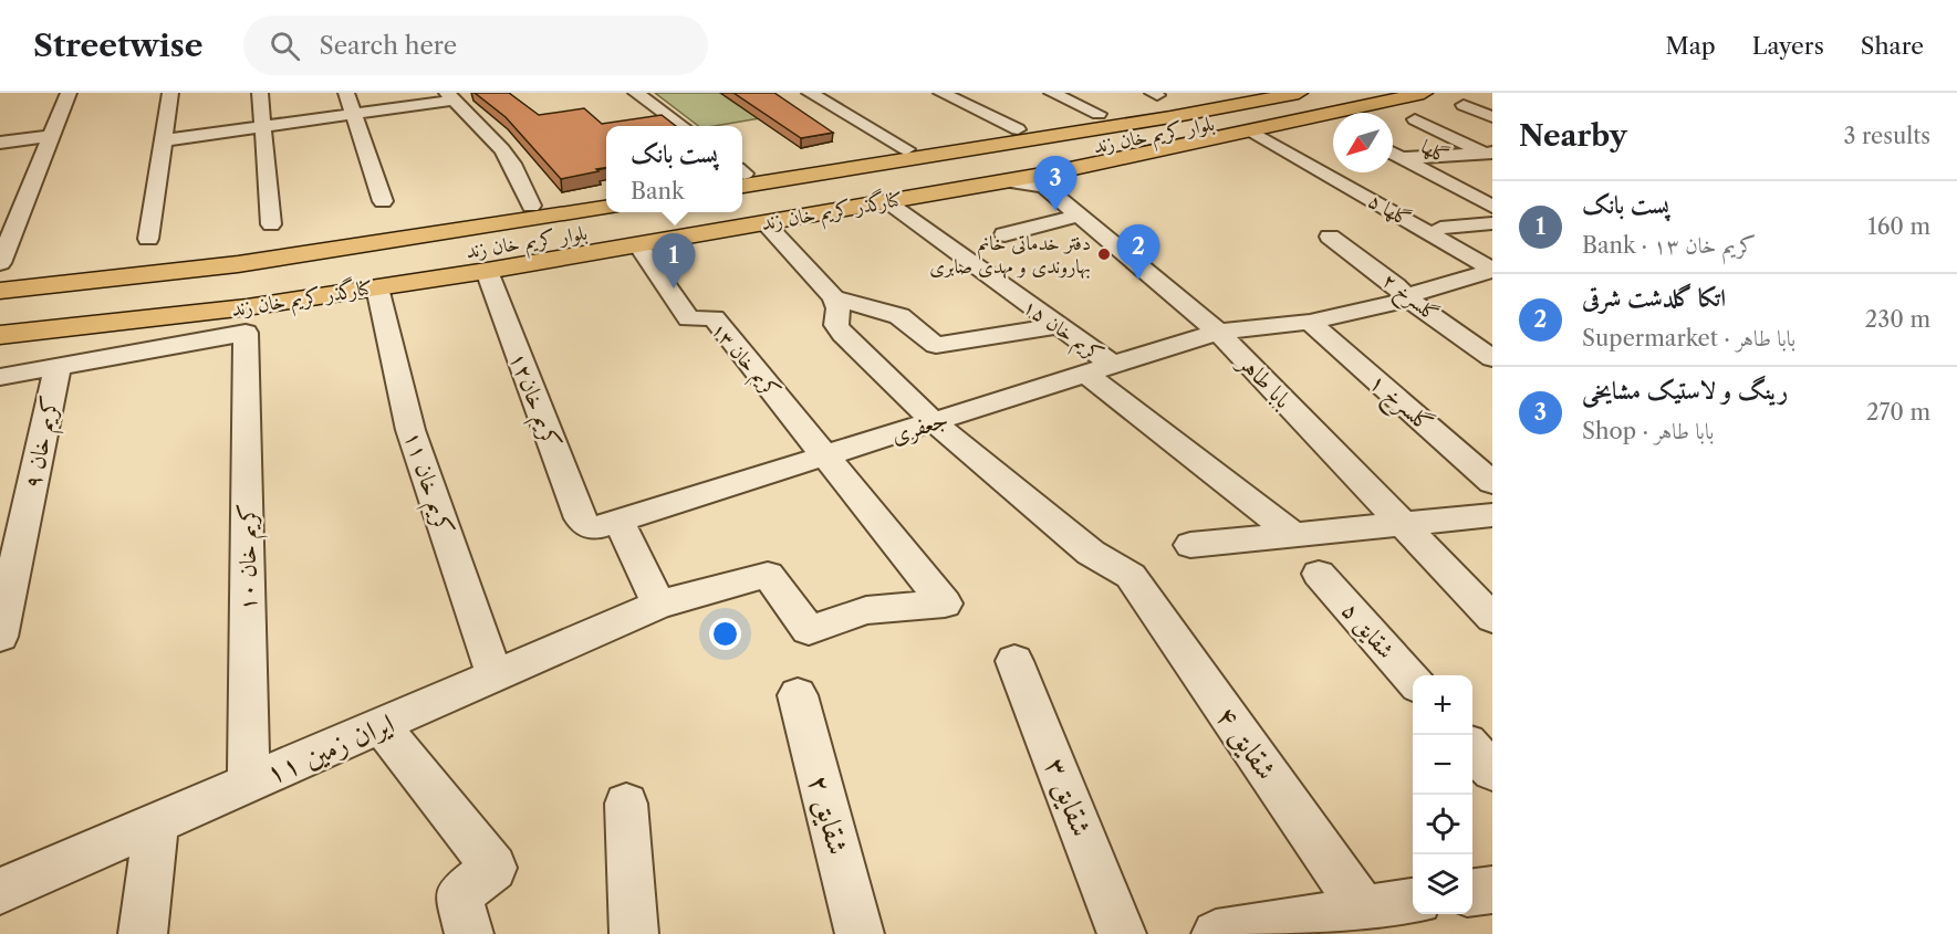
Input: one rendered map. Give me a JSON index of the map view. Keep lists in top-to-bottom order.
{
  "streets": {
    "main road": ["بلوار کریم خان زند", "کنارگذر کریم خان زند"],
    "street": [
      "گلها",
      "گلها ۵",
      "گلسرخ ۲",
      "کریم خان ۱۵",
      "کریم خان ۱۳",
      "بابا طاهر",
      "کریم خان۱۲",
      "گلسرخ ۱",
      "جعفری",
      "کریم خان ۹",
      "کریم خان ۱۱",
      "کریم خان ۱۰",
      "شقایق ۵",
      "شقایق ۴",
      "ایران زمین ۱۱",
      "شقایق ۳",
      "شقایق ۲"
    ]
  },
  "crossings": [
    ["گلها ۵", "کنارگذر کریم خان زند"],
    ["گلها ۵", "جعفری"],
    ["کنارگذر کریم خان زند", "کریم خان ۱۵"],
    ["کنارگذر کریم خان زند", "کریم خان ۱۳"],
    ["کنارگذر کریم خان زند", "بابا طاهر"],
    ["کنارگذر کریم خان زند", "کریم خان۱۲"],
    ["کنارگذر کریم خان زند", "کریم خان ۱۱"],
    ["گلسرخ ۲", "جعفری"],
    ["کریم خان ۱۵", "جعفری"],
    ["کریم خان ۱۳", "جعفری"],
    ["کریم خان ۱۳", "ایران زمین ۱۱"],
    ["بابا طاهر", "جعفری"],
    ["کریم خان۱۲", "جعفری"],
    ["گلسرخ ۱", "جعفری"],
    ["جعفری", "شقایق ۴"],
    ["جعفری", "ایران زمین ۱۱"],
    ["کریم خان ۹", "کریم خان ۱۰"],
    ["کریم خان ۱۱", "ایران زمین ۱۱"],
    ["کریم خان ۱۰", "ایران زمین ۱۱"]
  ],
  "places": ["دفتر خدماتی خانم بهاروندی و مهدی صابری"],
  "north": "bottom left",
  "page": {
    "header": "Streetwise",
    "search": "Search here",
    "nav": ["Map", "Layers", "Share"],
    "heading": ["Nearby", "3 results"],
    "popup": ["پست بانک", "Bank"],
    "pins": ["3", "2", "1"],
    "list": [
      {
        "mark": "1",
        "name": "پست بانک",
        "note": "Bank · کریم خان ۱۳",
        "value": "160 m"
      },
      {
        "mark": "2",
        "name": "اتکا گلدشت شرقی",
        "note": "Supermarket · بابا طاهر",
        "value": "230 m"
      },
      {
        "mark": "3",
        "name": "رینگ و لاستیک مشایخی",
        "note": "Shop · بابا طاهر",
        "value": "270 m"
      }
    ],
    "map_buttons": ["+", "−"]
  }
}
